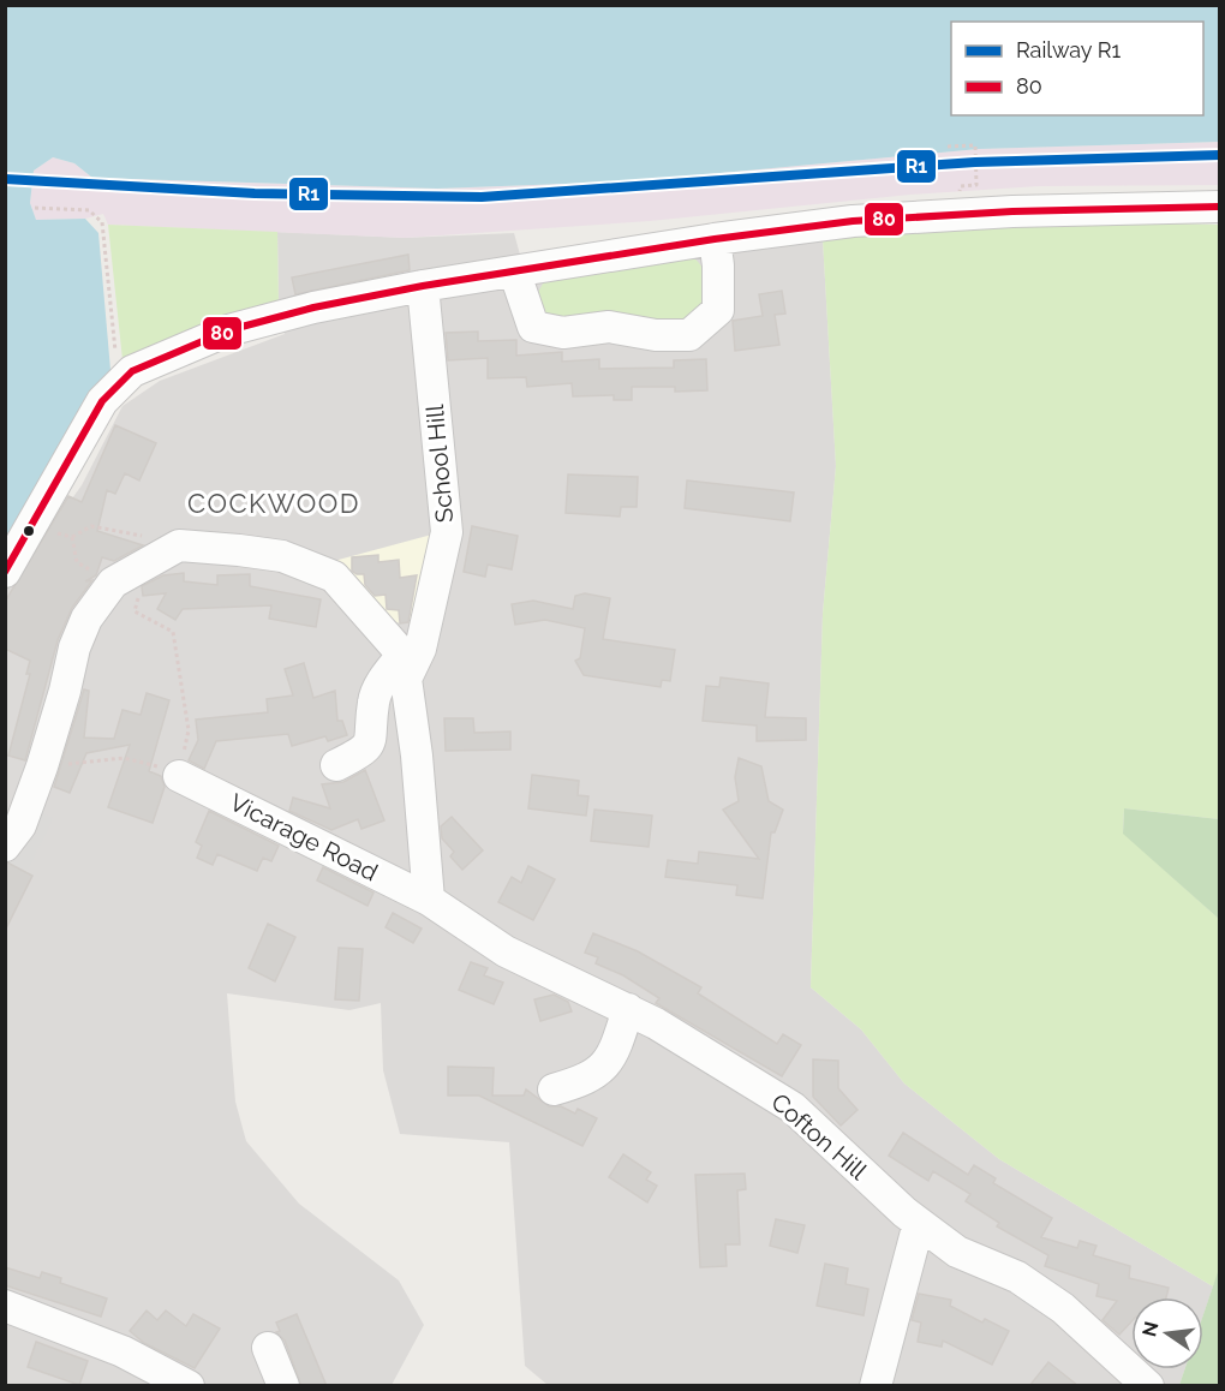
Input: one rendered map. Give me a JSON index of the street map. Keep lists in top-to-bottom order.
{
  "streets": {
    "street": ["School Hill", "Vicarage Road", "Cofton Hill"]
  },
  "crossings": [
    ["Vicarage Road", "Cofton Hill"]
  ],
  "districts": ["COCKWOOD"],
  "lines": ["rail line R1", "transit line 80"],
  "legend": ["Railway R1", "80"],
  "north": "left"
}
